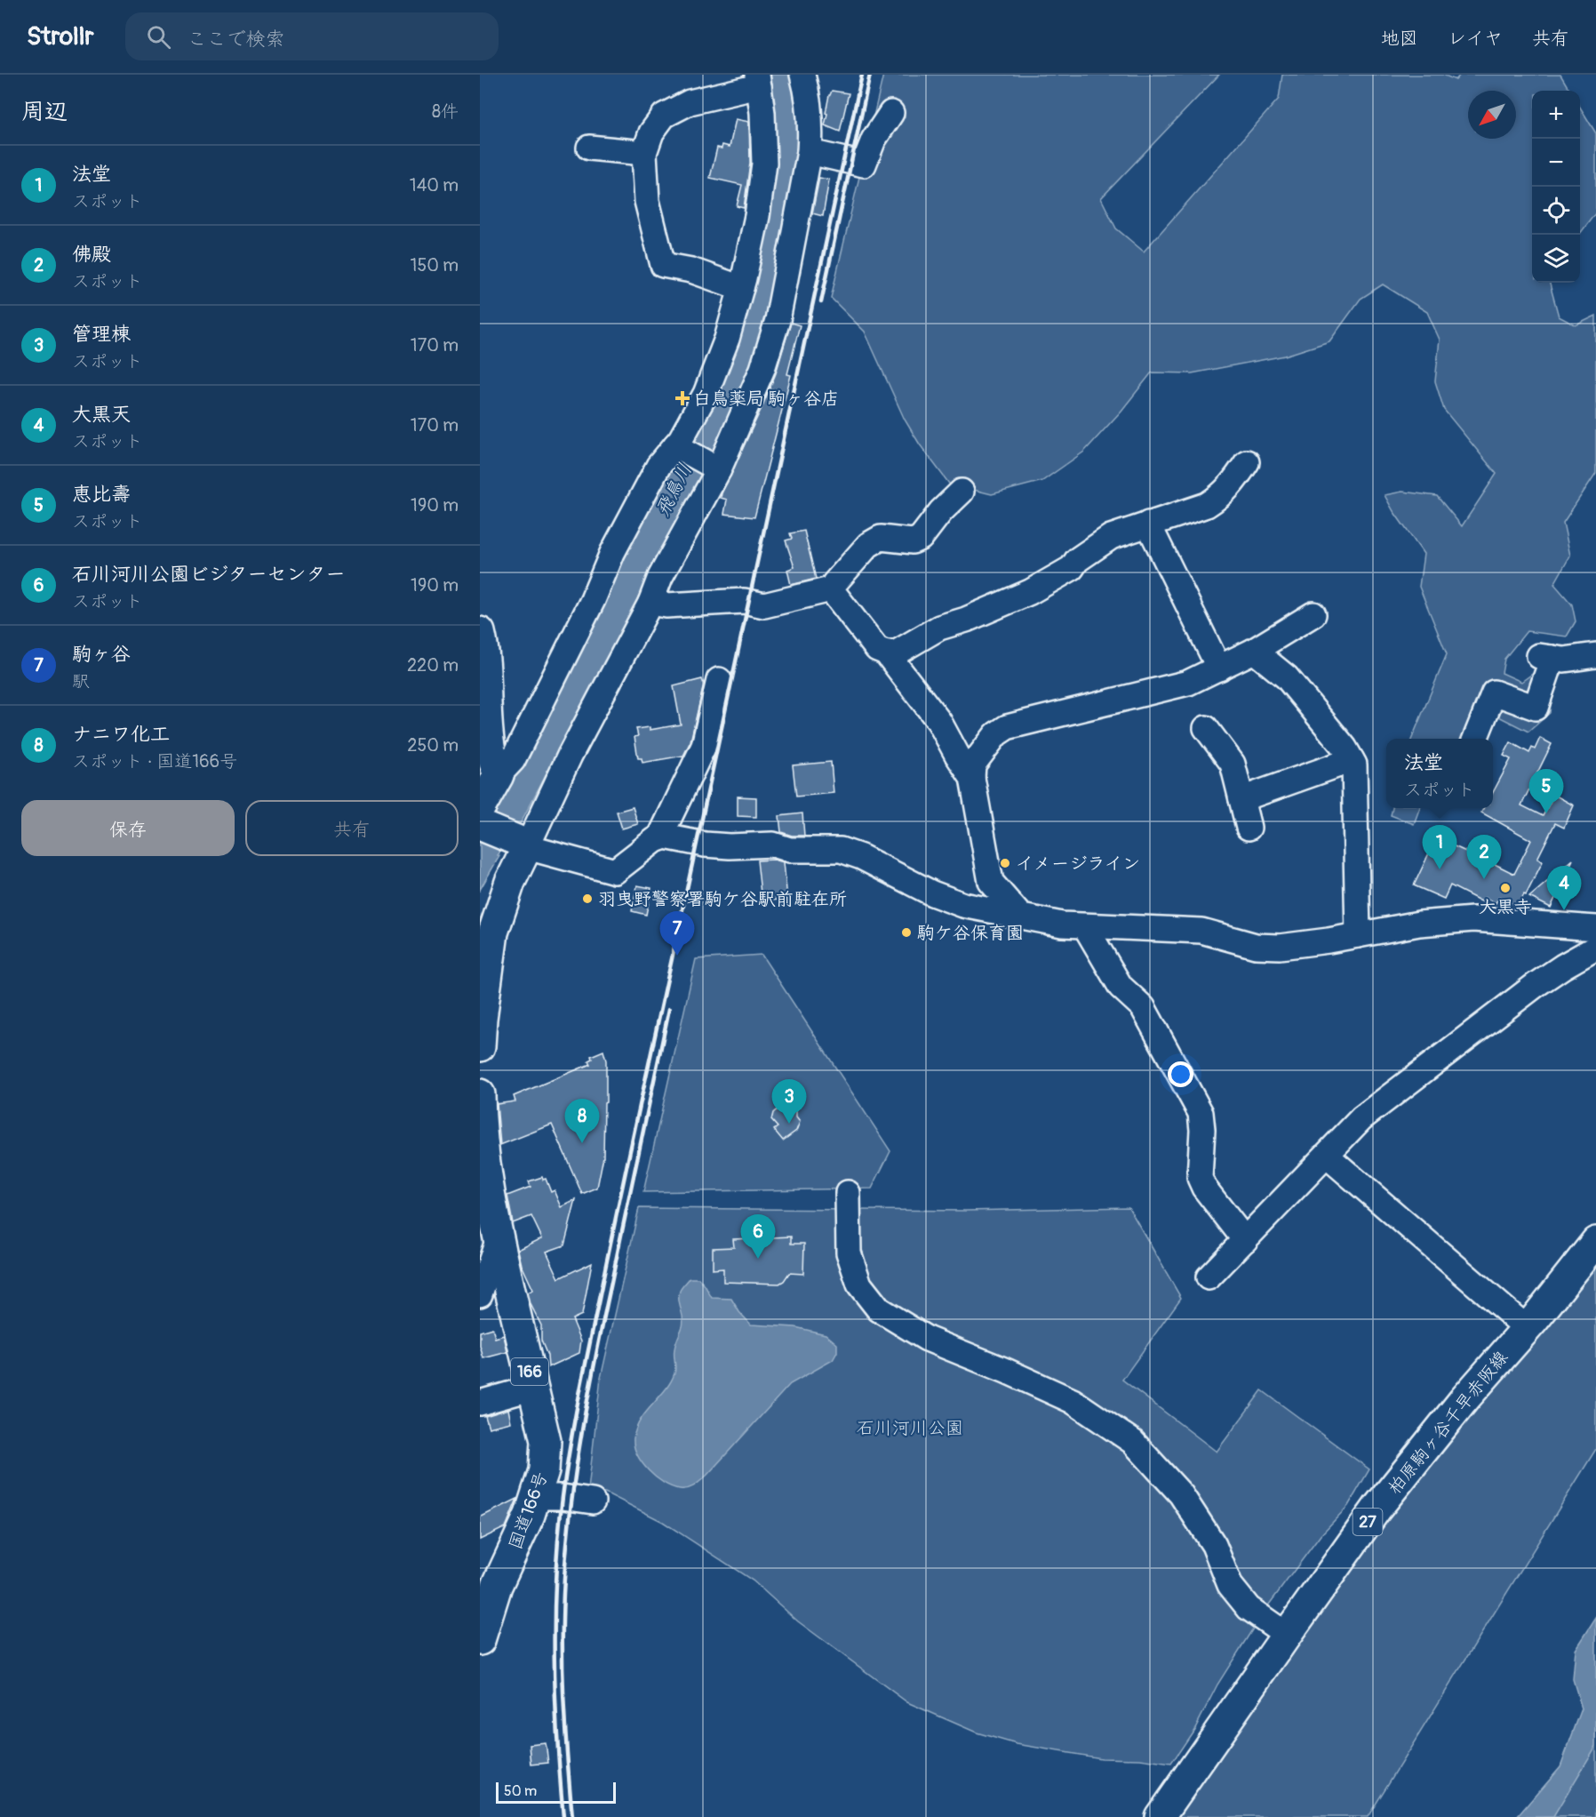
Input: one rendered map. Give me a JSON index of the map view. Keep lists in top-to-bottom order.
{
  "streets": {
    "main road": [
      "166",
      "柏原駒ヶ谷千早赤阪線",
      "国道166号",
      "27"
    ]
  },
  "water": ["飛鳥川"],
  "parks": ["石川河川公園"],
  "places": {
    "health": ["白鳥薬局 駒ヶ谷店"],
    "other": [
      "イメージライン",
      "大黒寺",
      "羽曳野警察署駒ケ谷駅前駐在所",
      "駒ケ谷保育園"
    ]
  },
  "scale_bar": "50 m",
  "north": "bottom left",
  "page": {
    "header": "Strollr",
    "search": "ここで検索",
    "nav": ["地図", "レイヤ", "共有"],
    "heading": ["周辺", "8件"],
    "map_buttons": ["+", "−"],
    "list": [
      {
        "mark": "1",
        "name": "法堂",
        "note": "スポット",
        "value": "140 m"
      },
      {
        "mark": "2",
        "name": "佛殿",
        "note": "スポット",
        "value": "150 m"
      },
      {
        "mark": "3",
        "name": "管理棟",
        "note": "スポット",
        "value": "170 m"
      },
      {
        "mark": "4",
        "name": "大黒天",
        "note": "スポット",
        "value": "170 m"
      },
      {
        "mark": "5",
        "name": "恵比壽",
        "note": "スポット",
        "value": "190 m"
      },
      {
        "mark": "6",
        "name": "石川河川公園ビジターセンター",
        "note": "スポット",
        "value": "190 m"
      },
      {
        "mark": "7",
        "name": "駒ヶ谷",
        "note": "駅",
        "value": "220 m"
      },
      {
        "mark": "8",
        "name": "ナニワ化工",
        "note": "スポット · 国道166号",
        "value": "250 m"
      }
    ],
    "popup": ["法堂", "スポット"],
    "pins": [
      "5",
      "1",
      "2",
      "4",
      "7",
      "3",
      "8",
      "6"
    ],
    "buttons": ["保存", "共有"],
    "scale": "50 m"
  }
}
